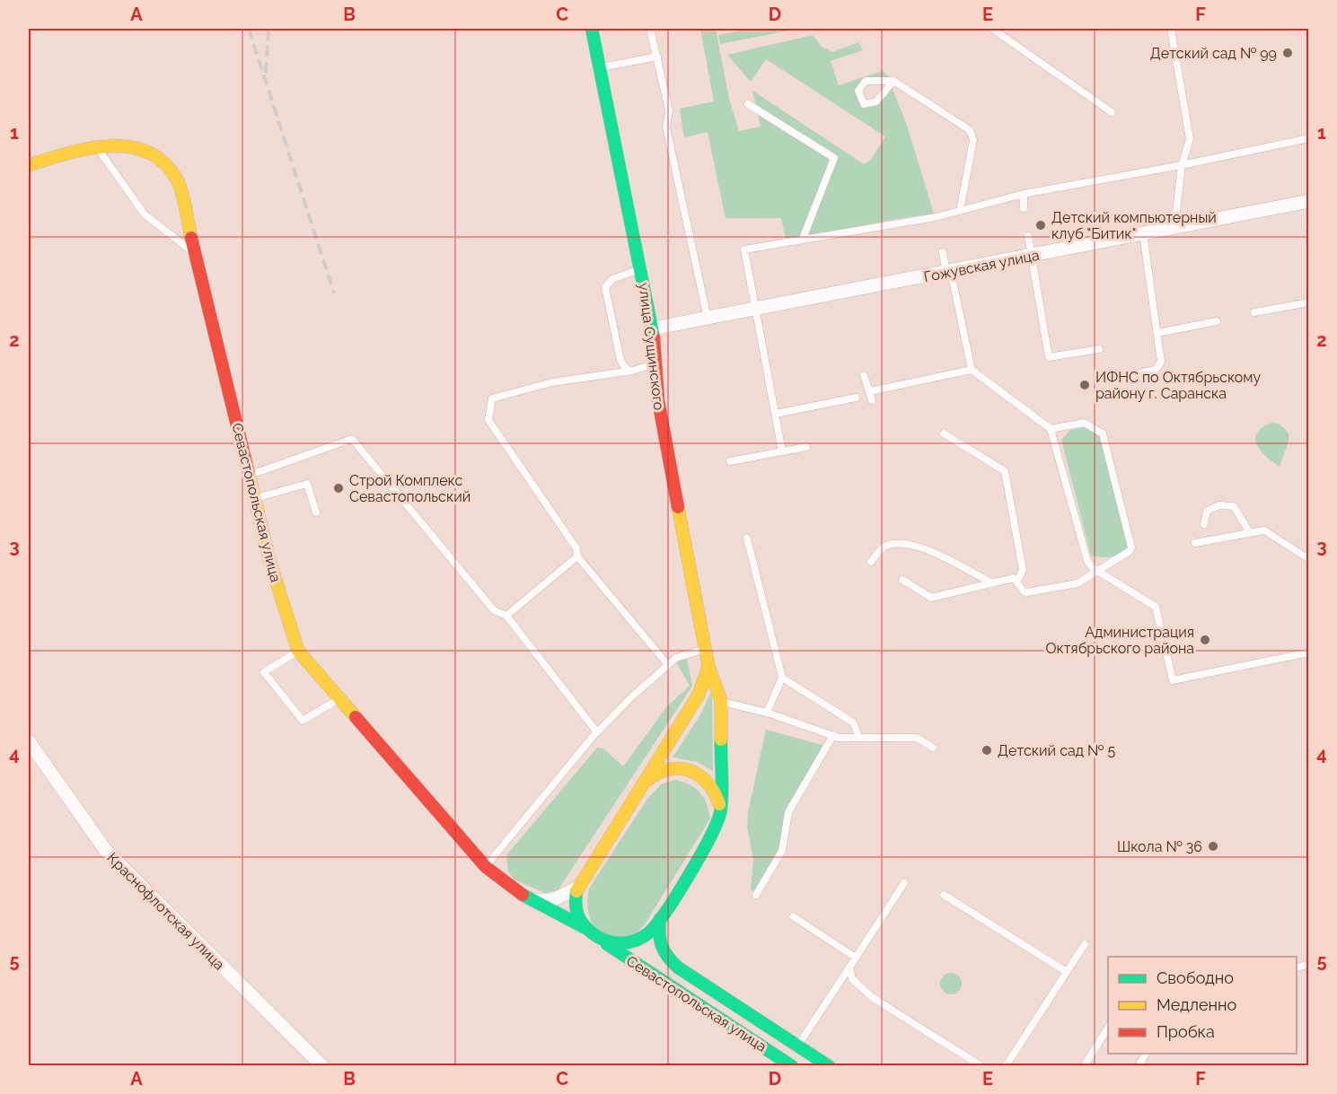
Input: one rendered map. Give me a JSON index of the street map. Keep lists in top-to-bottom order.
{
  "streets": {
    "street": [
      "Гожувская улица",
      "улица Сущинского",
      "Севастопольская улица",
      "Краснофлотская улица"
    ]
  },
  "crossings": [
    ["Гожувская улица", "улица Сущинского"]
  ],
  "places": [
    "Детский сад № 99",
    "Детский компьютерный клуб \"Битик\"",
    "ИФНС по Октябрьскому району г. Саранска",
    "Строй Комплекс Севастопольский",
    "Администрация Октябрьского района",
    "Детский сад № 5",
    "Школа № 36"
  ],
  "legend": ["Свободно", "Медленно", "Пробка"],
  "grid": {
    "columns": [
      "A",
      "B",
      "C",
      "D",
      "E",
      "F"
    ],
    "rows": [
      "1",
      "2",
      "3",
      "4",
      "5"
    ]
  }
}
